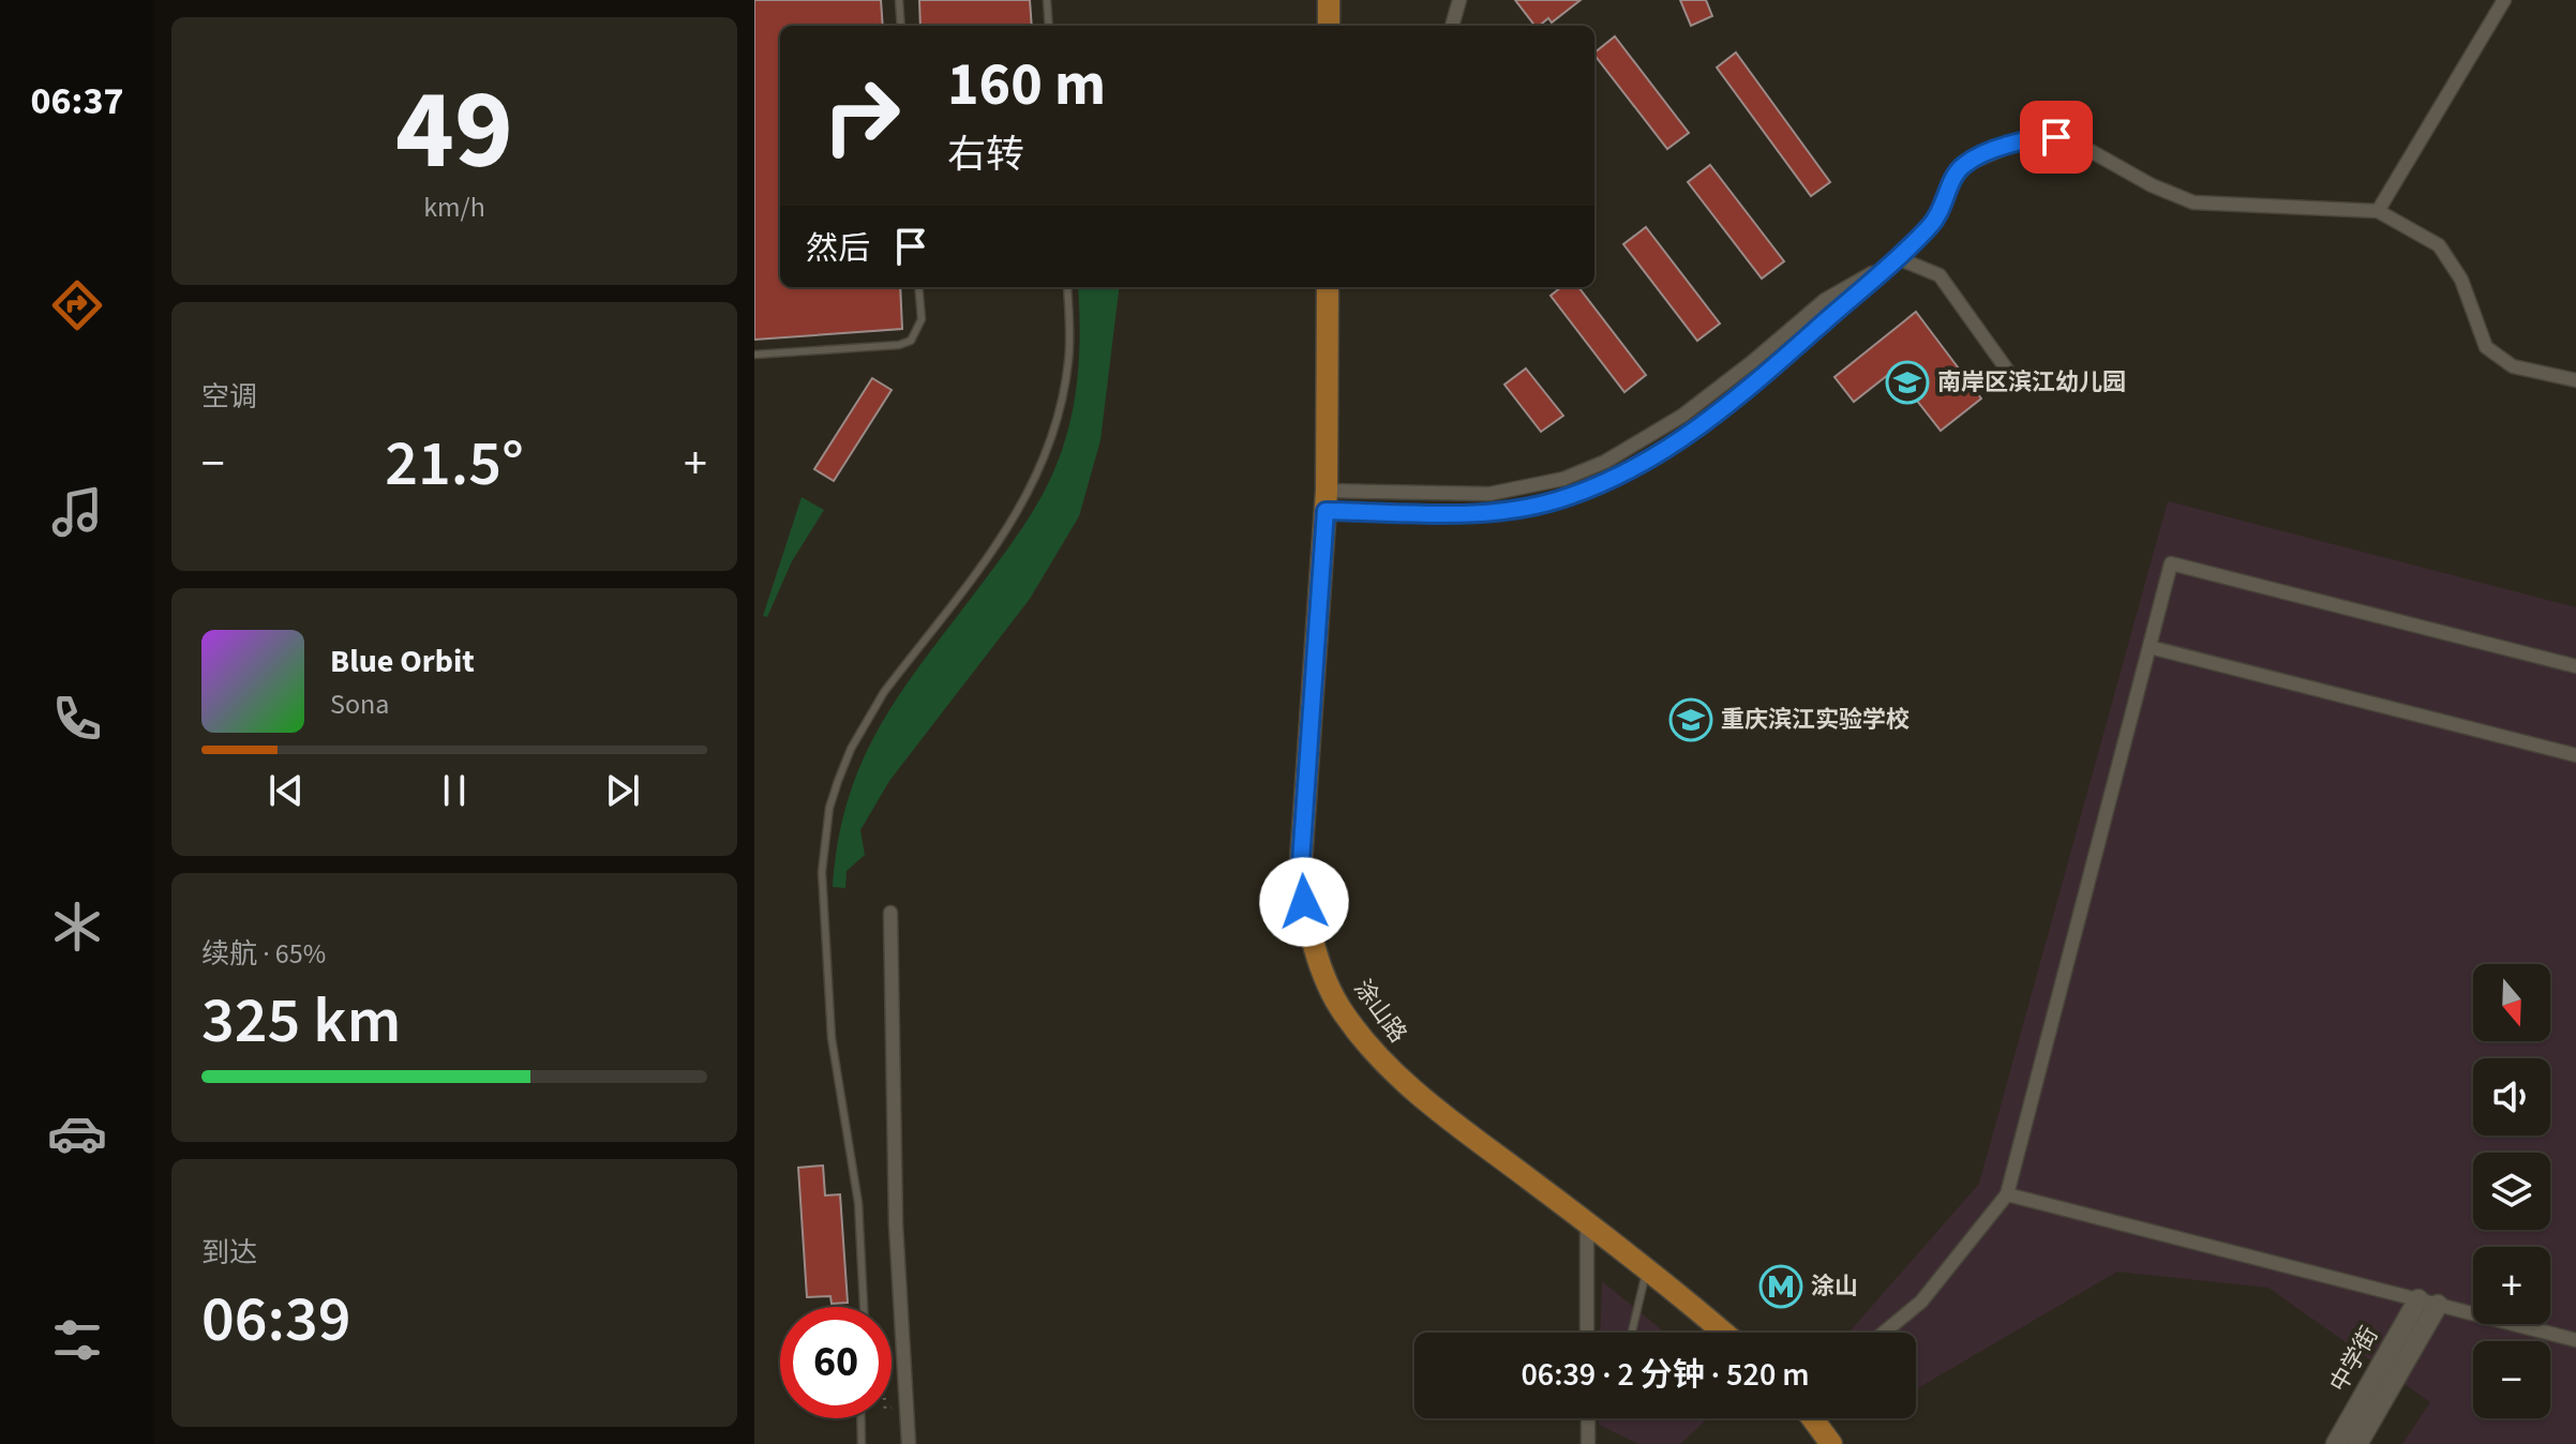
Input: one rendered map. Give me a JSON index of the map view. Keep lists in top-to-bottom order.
{
  "streets": {
    "main road": ["涂山路"],
    "street": ["中学街"]
  },
  "places": {
    "school or university": ["南岸区滨江幼儿园", "重庆滨江实验学校"],
    "metro station": ["涂山"]
  },
  "north": "bottom",
  "page": {
    "tabs": "06:37",
    "tile": [
      ["49", "km/h"],
      "空调",
      ["续航 · 65%", "325 km"],
      ["到达", "06:39"]
    ],
    "turn": ["160 m", "右转"],
    "then": "然后",
    "heat": ["−", "21.5°", "+"],
    "song": ["Blue Orbit", "Sona"],
    "map_buttons": ["+", "−"],
    "limit": "60",
    "trip": "06:39 · 2 分钟 · 520 m"
  }
}
